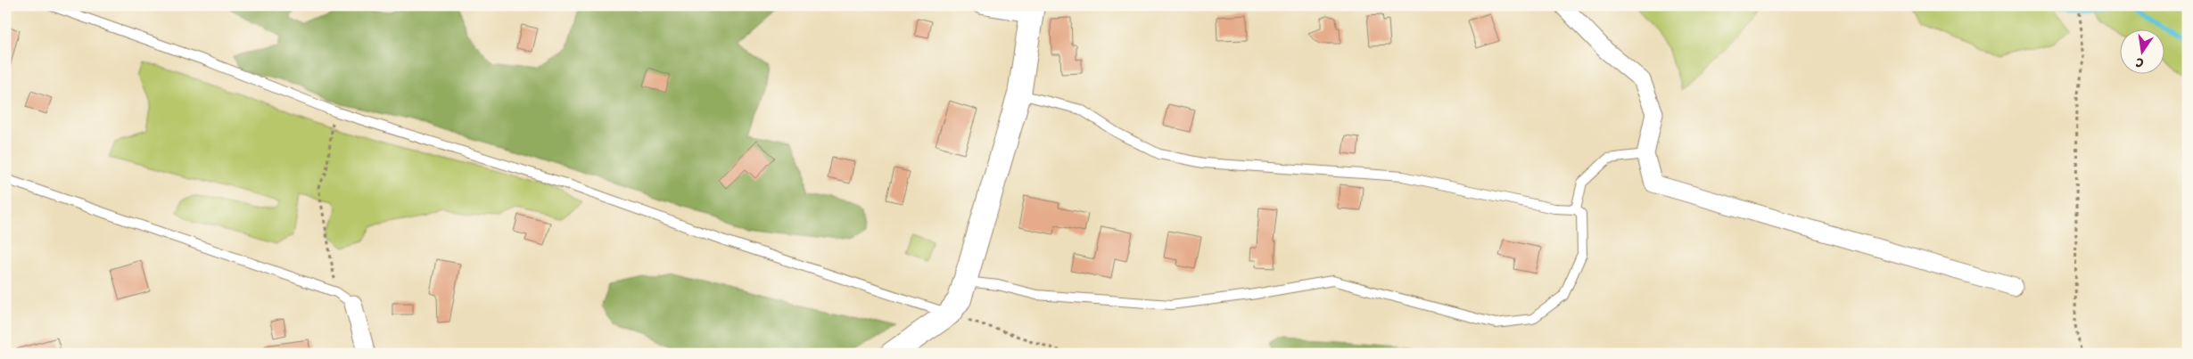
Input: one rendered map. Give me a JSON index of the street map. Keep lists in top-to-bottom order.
{
  "north": "bottom"
}
